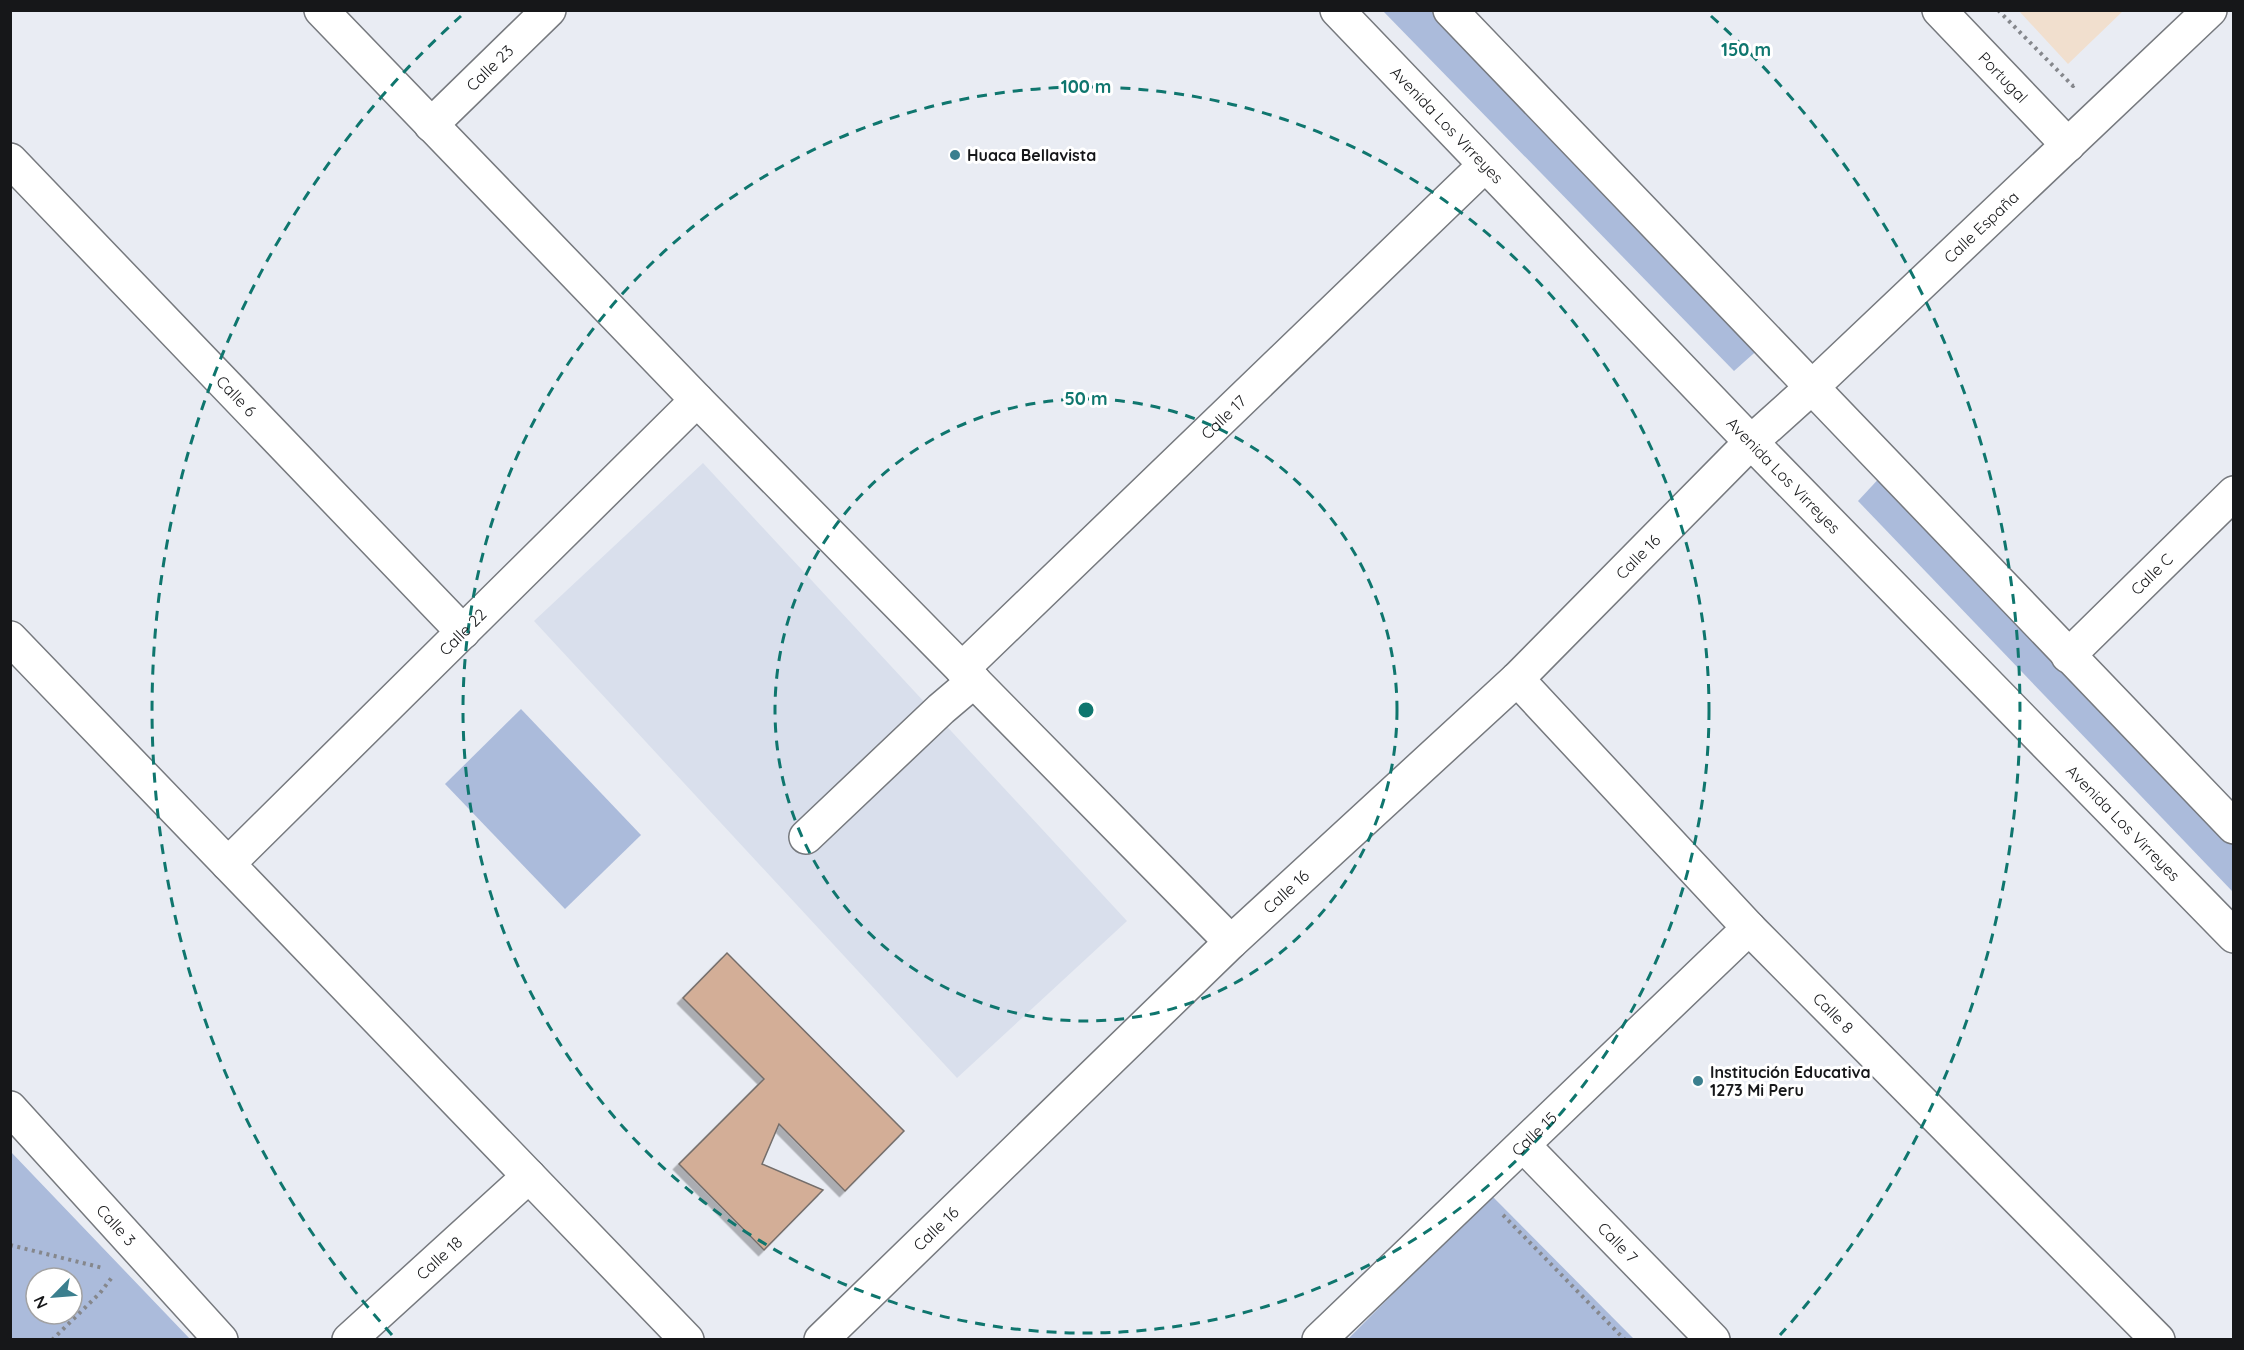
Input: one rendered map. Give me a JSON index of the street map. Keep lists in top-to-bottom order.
{
  "streets": {
    "street": [
      "Calle 23",
      "Portugal",
      "Avenida Los Virreyes",
      "Calle España",
      "Calle 6",
      "Calle 17",
      "Calle 16",
      "Calle C",
      "Calle 22",
      "Calle 8",
      "Calle 15",
      "Calle 3",
      "Calle 7",
      "Calle 18"
    ]
  },
  "crossings": [
    ["Portugal", "Calle España"],
    ["Avenida Los Virreyes", "Calle España"],
    ["Avenida Los Virreyes", "Calle 17"],
    ["Avenida Los Virreyes", "Calle 16"],
    ["Calle España", "Calle 16"],
    ["Calle 6", "Calle 22"],
    ["Calle 16", "Calle 8"],
    ["Calle 8", "Calle 15"],
    ["Calle 15", "Calle 7"]
  ],
  "places": ["Huaca Bellavista", "Institución Educativa 1273 Mi Peru"],
  "north": "bottom left",
  "rings": ["150 m", "100 m", "50 m"]
}
